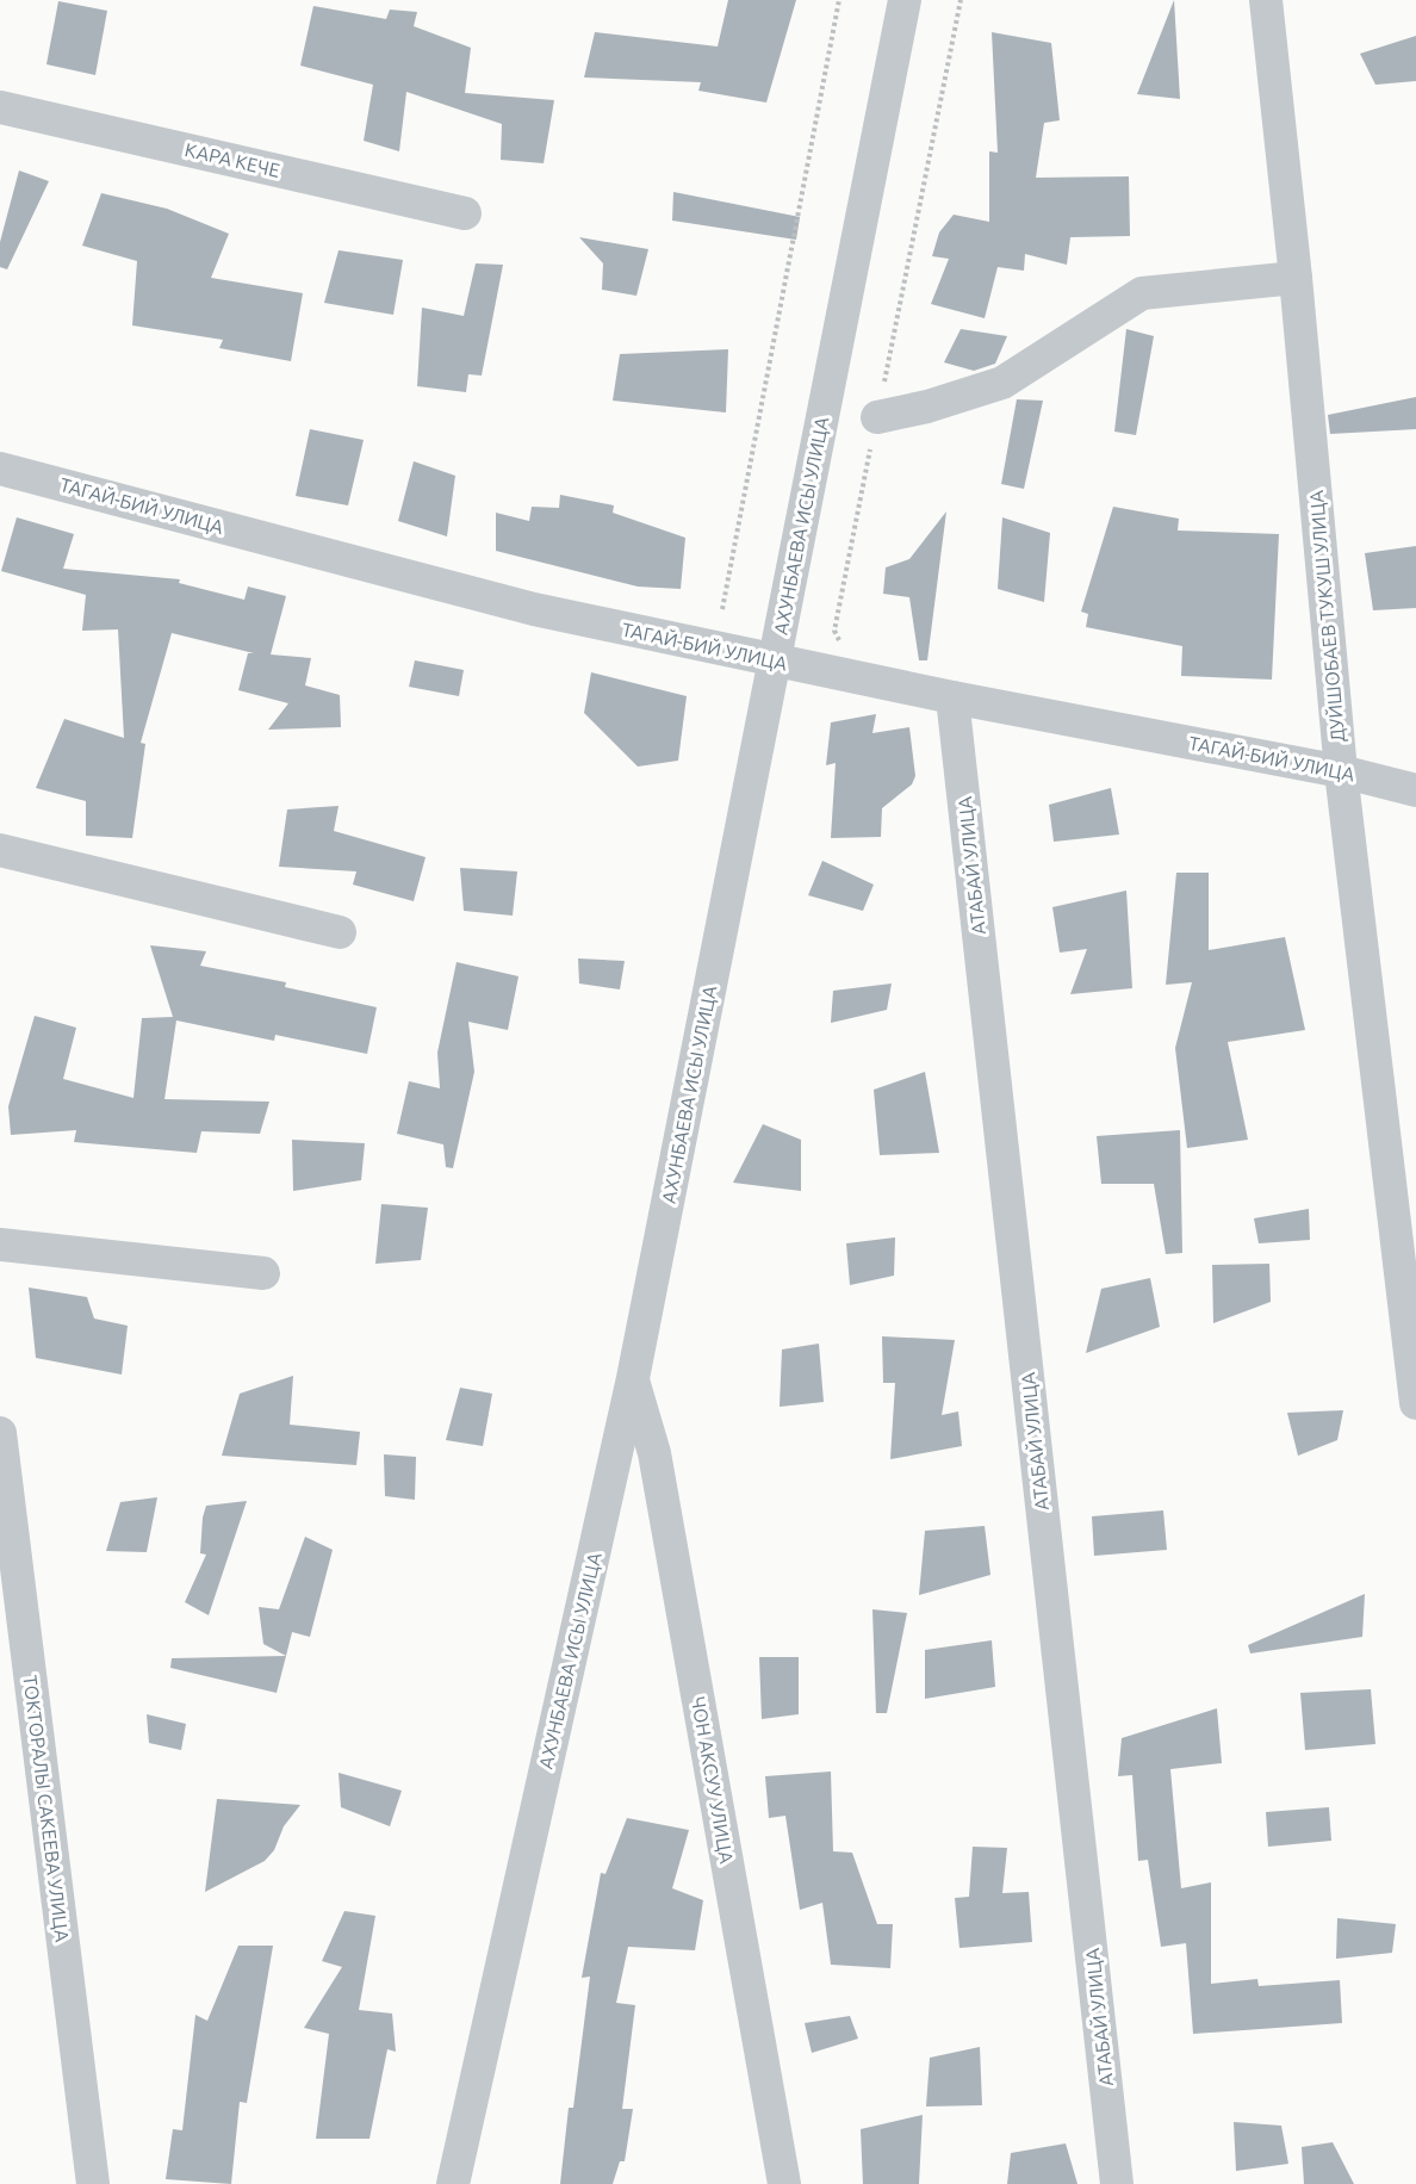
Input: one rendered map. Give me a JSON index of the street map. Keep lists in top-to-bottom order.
{
  "streets": {
    "street": [
      "КАРА КЕЧЕ",
      "ТАГАЙ-БИЙ УЛИЦА",
      "АХУНБАЕВА ИСЫ УЛИЦА",
      "ДУЙШОБАЕВ ТУКУШ УЛИЦА",
      "АТАБАЙ УЛИЦА",
      "ЧОН АКСУУ УЛИЦА",
      "ТОКТОРАЛЫ САКЕЕВА УЛИЦА"
    ]
  },
  "crossings": [
    ["ТАГАЙ-БИЙ УЛИЦА", "АХУНБАЕВА ИСЫ УЛИЦА"],
    ["ТАГАЙ-БИЙ УЛИЦА", "ДУЙШОБАЕВ ТУКУШ УЛИЦА"],
    ["ТАГАЙ-БИЙ УЛИЦА", "АТАБАЙ УЛИЦА"],
    ["АХУНБАЕВА ИСЫ УЛИЦА", "ЧОН АКСУУ УЛИЦА"]
  ]
}
